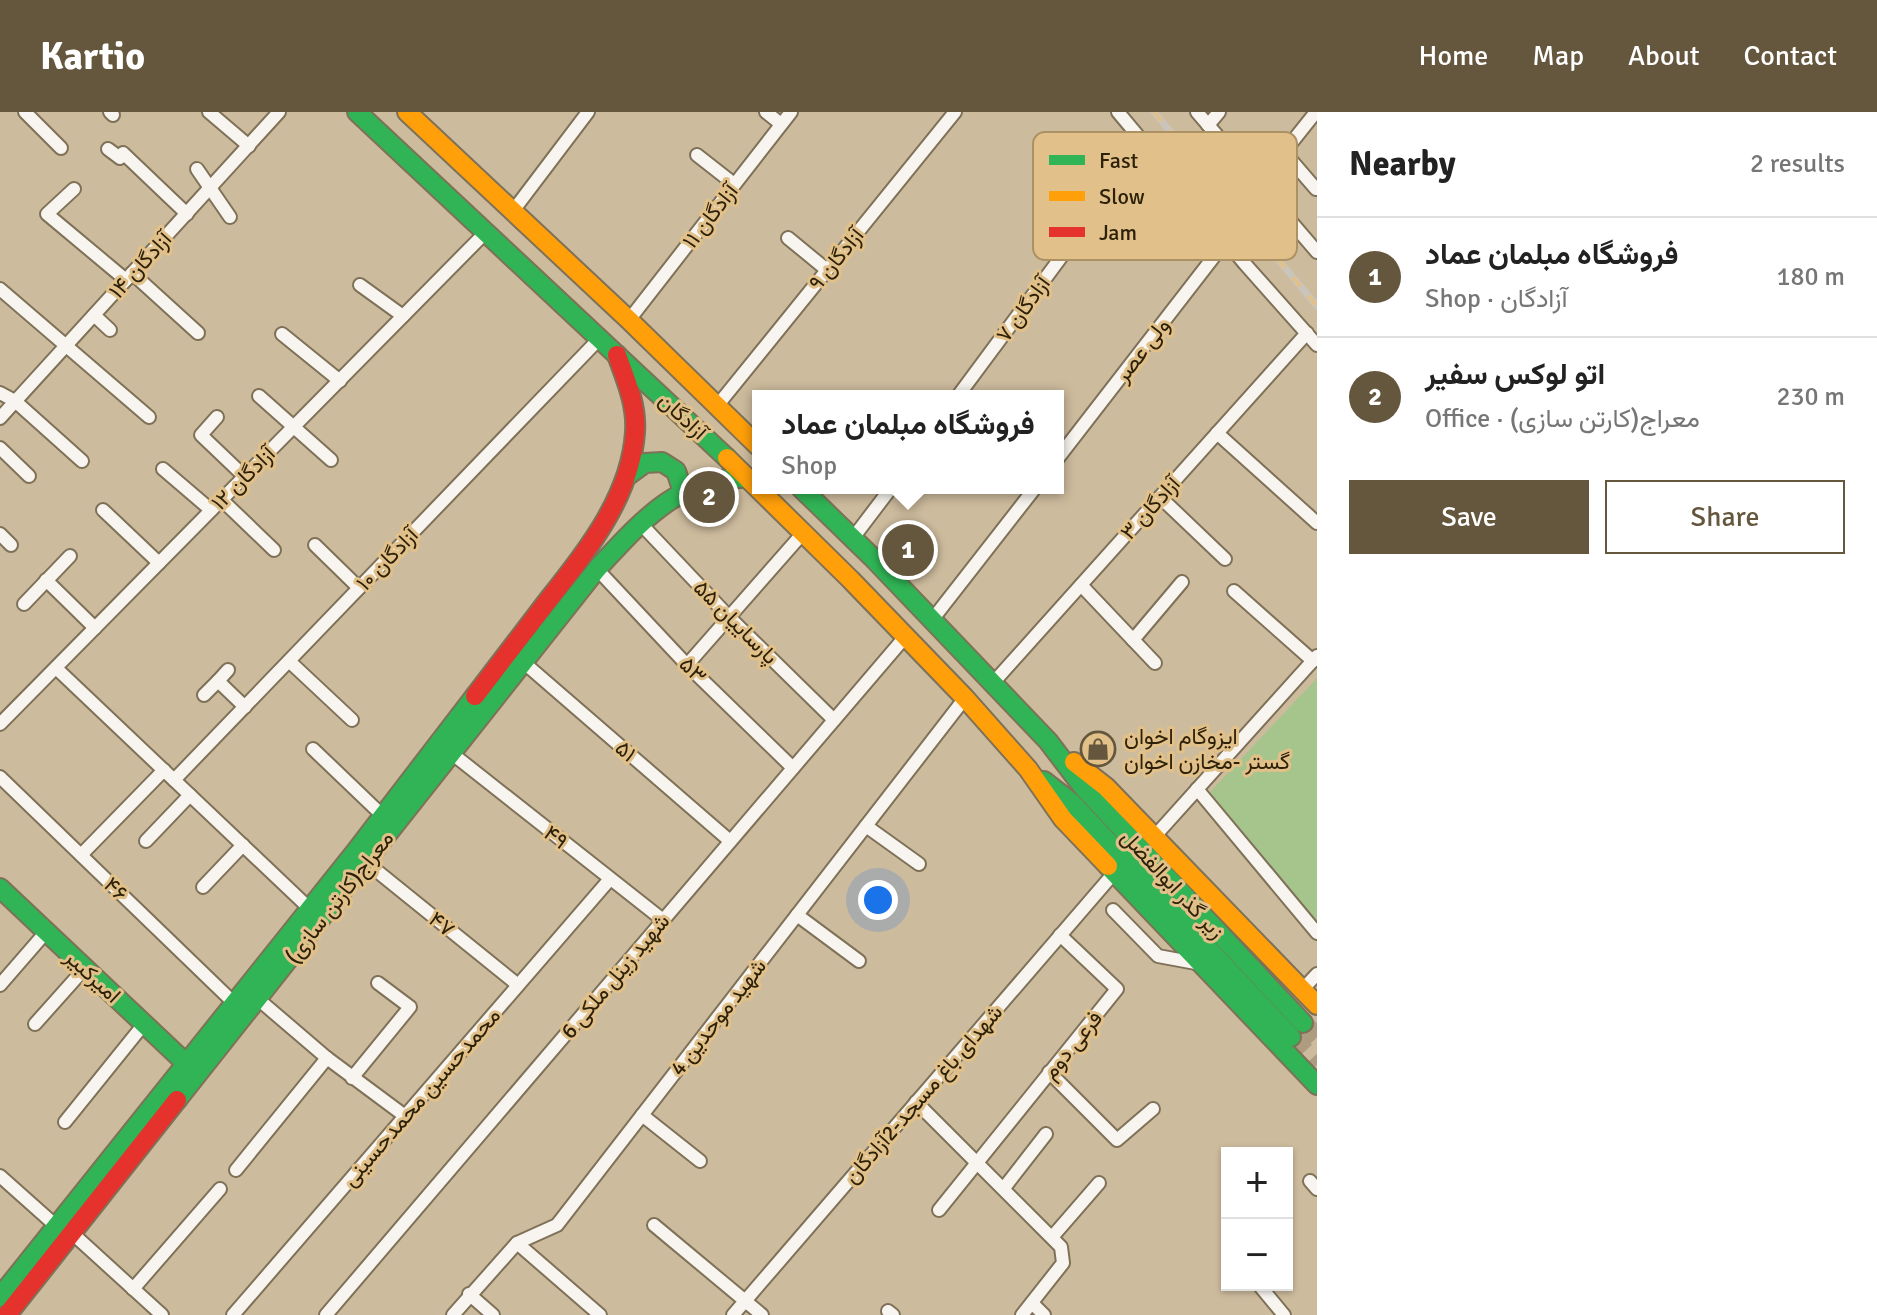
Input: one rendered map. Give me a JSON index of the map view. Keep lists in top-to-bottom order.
{
  "streets": {
    "main road": [
      "آزادگان",
      "زیر گذر ابوالفضل",
      "معراج(کارتن سازی)",
      "امیرکبیر"
    ],
    "street": [
      "۱۱ آزادگان",
      "۹ آزادگان",
      "۱۴ آزادگان",
      "۷ آزادگان",
      "ولی عصر",
      "۱۲ آزادگان",
      "۳ آزادگان",
      "۱۰ آزادگان",
      "پارساییان ۵۵",
      "۵۳",
      "۵۱",
      "۴۹",
      "۴۶",
      "۴۷",
      "6 شهید زینل ملکی",
      "4 شهید موحدین",
      "فرعی دوم",
      "شهدای‌ باغ مسجد-2آزادگان",
      "محمدحسین محمدحسینی"
    ]
  },
  "crossings": [
    ["۱۱ آزادگان", "آزادگان"],
    ["۹ آزادگان", "آزادگان"],
    ["آزادگان", "۱۲ آزادگان"],
    ["آزادگان", "۱۰ آزادگان"],
    ["آزادگان", "زیر گذر ابوالفضل"],
    ["آزادگان", "معراج(کارتن سازی)"],
    ["آزادگان", "6 شهید زینل ملکی"],
    ["آزادگان", "4 شهید موحدین"],
    ["پارساییان ۵۵", "معراج(کارتن سازی)"],
    ["پارساییان ۵۵", "6 شهید زینل ملکی"],
    ["۵۳", "معراج(کارتن سازی)"],
    ["۵۳", "6 شهید زینل ملکی"],
    ["۵۱", "معراج(کارتن سازی)"],
    ["۵۱", "6 شهید زینل ملکی"],
    ["۴۹", "معراج(کارتن سازی)"],
    ["۴۹", "6 شهید زینل ملکی"],
    ["۴۹", "محمدحسین محمدحسینی"],
    ["۴۶", "معراج(کارتن سازی)"],
    ["معراج(کارتن سازی)", "۴۷"],
    ["معراج(کارتن سازی)", "امیرکبیر"],
    ["۴۷", "محمدحسین محمدحسینی"],
    ["فرعی دوم", "شهدای‌ باغ مسجد-2آزادگان"]
  ],
  "places": {
    "shop": ["ایزوگام اخوان گستر -مخازن اخوان"]
  },
  "legend": ["Fast", "Slow", "Jam"],
  "page": {
    "header": "Kartio",
    "nav": [
      "Home",
      "Map",
      "About",
      "Contact"
    ],
    "heading": ["Nearby", "2 results"],
    "list": [
      {
        "mark": "1",
        "name": "فروشگاه مبلمان عماد",
        "note": "Shop · آزادگان",
        "value": "180 m"
      },
      {
        "mark": "2",
        "name": "اتو لوکس سفیر",
        "note": "Office · معراج(کارتن سازی)",
        "value": "230 m"
      }
    ],
    "popup": ["فروشگاه مبلمان عماد", "Shop"],
    "buttons": ["Save", "Share"],
    "pins": ["2", "1"],
    "map_buttons": ["+", "−"]
  }
}
